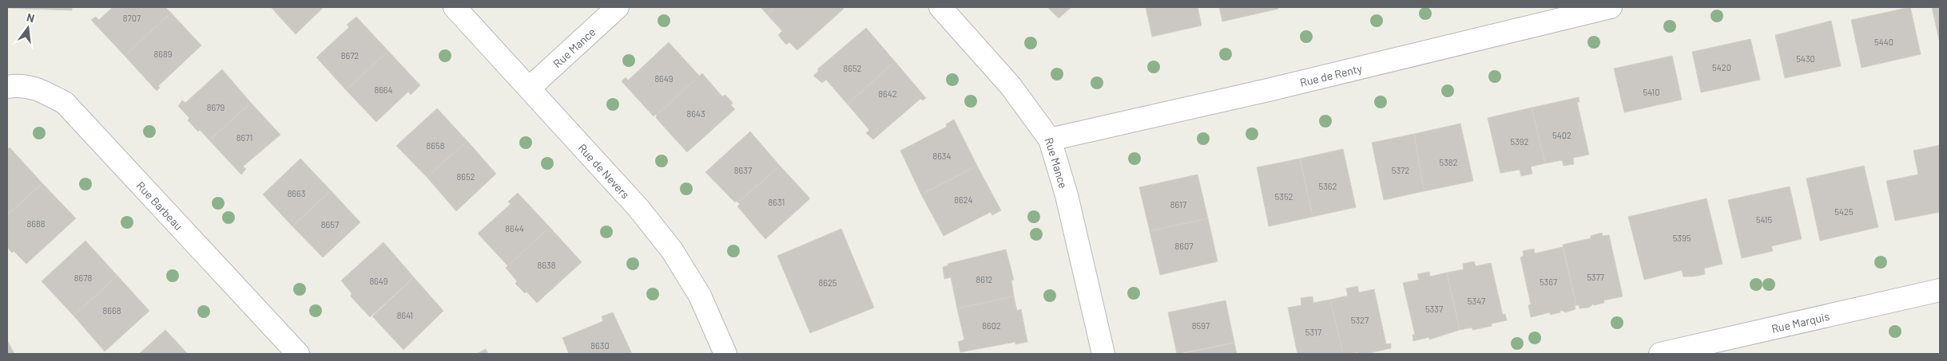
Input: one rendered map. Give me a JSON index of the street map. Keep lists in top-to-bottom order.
{
  "streets": {
    "street": [
      "Rue Mance",
      "Rue de Renty",
      "Rue de Nevers",
      "Rue Barbeau",
      "Rue Marquis"
    ]
  },
  "crossings": [
    ["Rue Mance", "Rue de Renty"],
    ["Rue Mance", "Rue de Nevers"]
  ],
  "house_numbers": [
    "8707",
    "5440",
    "8689",
    "8672",
    "5430",
    "5420",
    "8652",
    "8649",
    "8664",
    "5410",
    "8642",
    "8679",
    "8643",
    "5402",
    "8671",
    "5392",
    "8658",
    "8634",
    "5382",
    "8637",
    "5372",
    "8652",
    "5362",
    "8663",
    "5352",
    "8624",
    "8631",
    "8617",
    "5425",
    "5415",
    "8688",
    "8657",
    "8644",
    "5395",
    "8607",
    "8638",
    "5377",
    "8678",
    "8612",
    "8649",
    "5367",
    "8625",
    "5347",
    "5337",
    "8668",
    "8641",
    "5327",
    "8602",
    "8597",
    "5317",
    "8630"
  ],
  "north": "top"
}
